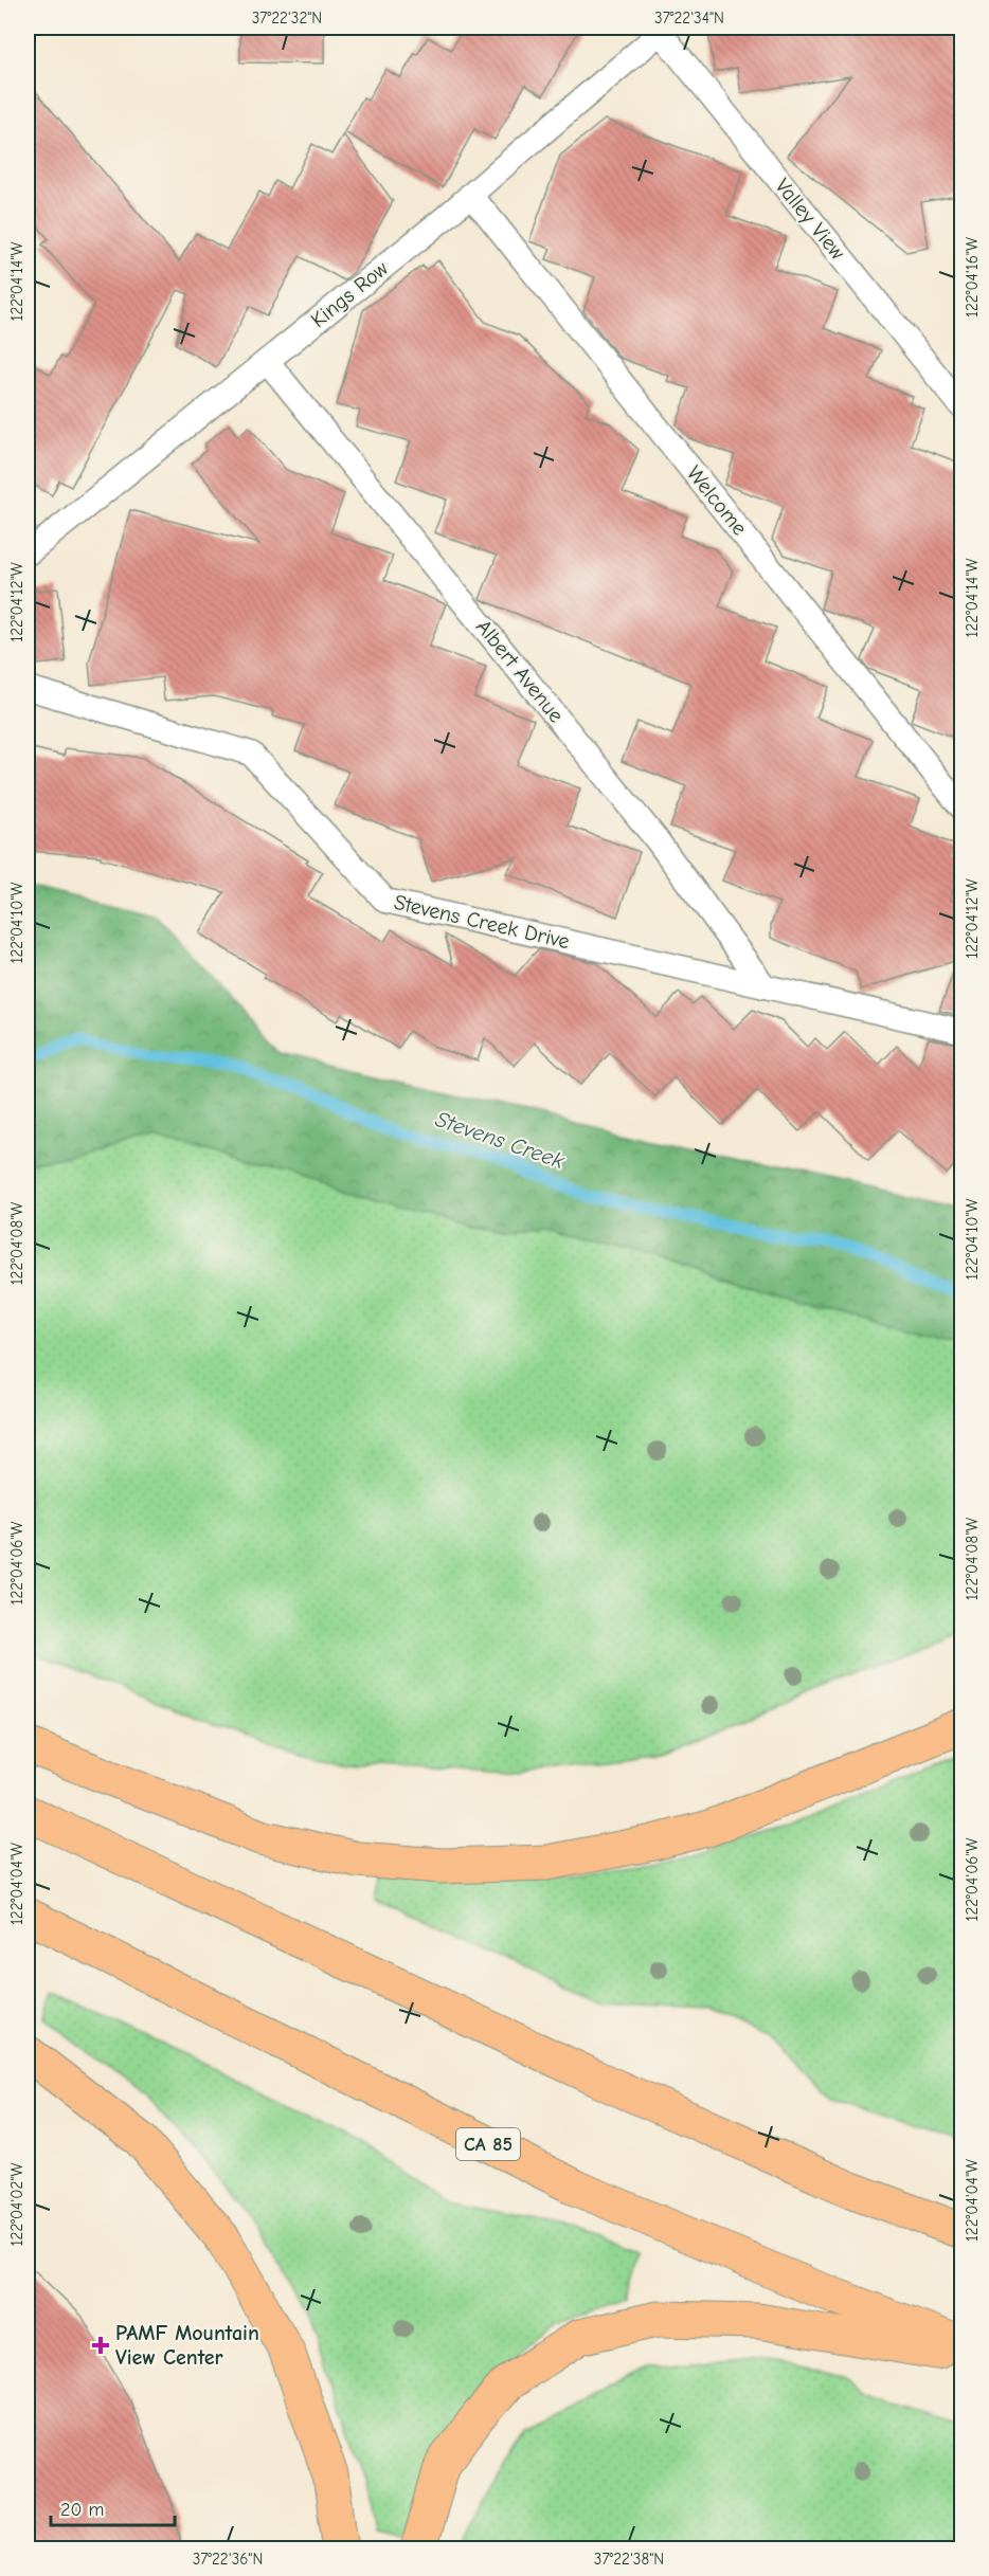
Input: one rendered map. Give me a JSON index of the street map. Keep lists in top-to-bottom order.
{
  "streets": {
    "highway": ["CA 85"],
    "lane": [
      "Valley View",
      "Kings Row",
      "Welcome",
      "Albert Avenue",
      "Stevens Creek Drive"
    ]
  },
  "crossings": [
    ["Valley View", "Kings Row"],
    ["Kings Row", "Welcome"],
    ["Kings Row", "Albert Avenue"],
    ["Albert Avenue", "Stevens Creek Drive"]
  ],
  "water": ["Stevens Creek"],
  "places": {
    "health": ["PAMF Mountain View Center"]
  },
  "scale_bar": "20 m",
  "coordinates": [
    "37°22'32\"N",
    "37°22'34\"N",
    "122°04'16\"W",
    "122°04'14\"W",
    "122°04'12\"W",
    "122°04'10\"W",
    "122°04'08\"W",
    "122°04'06\"W",
    "122°04'04\"W",
    "122°04'02\"W",
    "37°22'36\"N",
    "37°22'38\"N"
  ]
}
